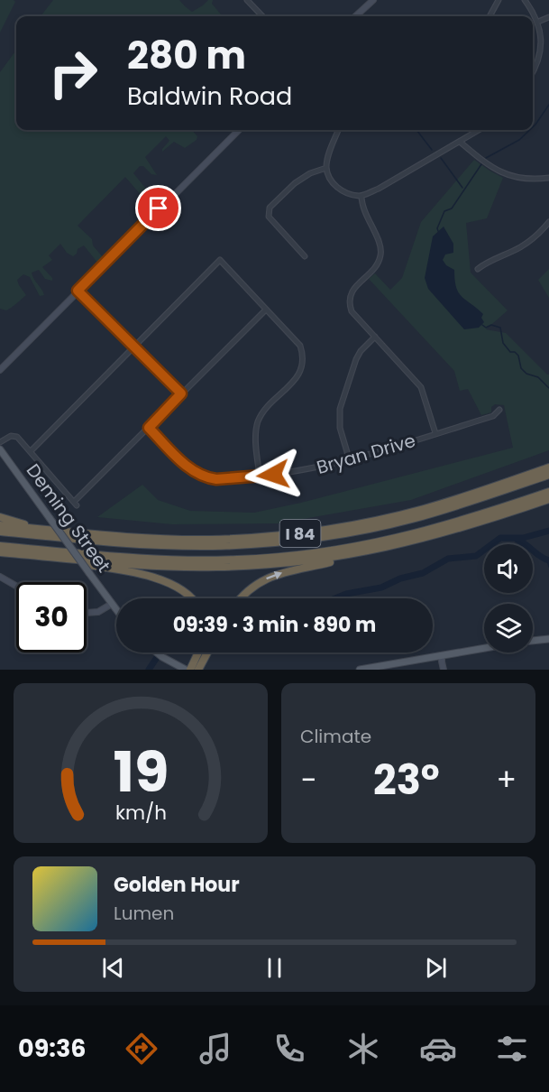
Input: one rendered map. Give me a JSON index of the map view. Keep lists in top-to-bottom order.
{
  "streets": {
    "highway": ["I 84"],
    "main road": ["Deming Street"],
    "street": ["Bryan Drive"]
  },
  "page": {
    "turn": ["280 m", "Baldwin Road"],
    "limit": "30",
    "trip": "09:39 · 3 min · 890 m",
    "tile": "Climate",
    "heat": ["−", "23°", "+"],
    "song": ["Golden Hour", "Lumen"],
    "tabs": "09:36",
    "gauge": ["19", "km/h"]
  }
}
